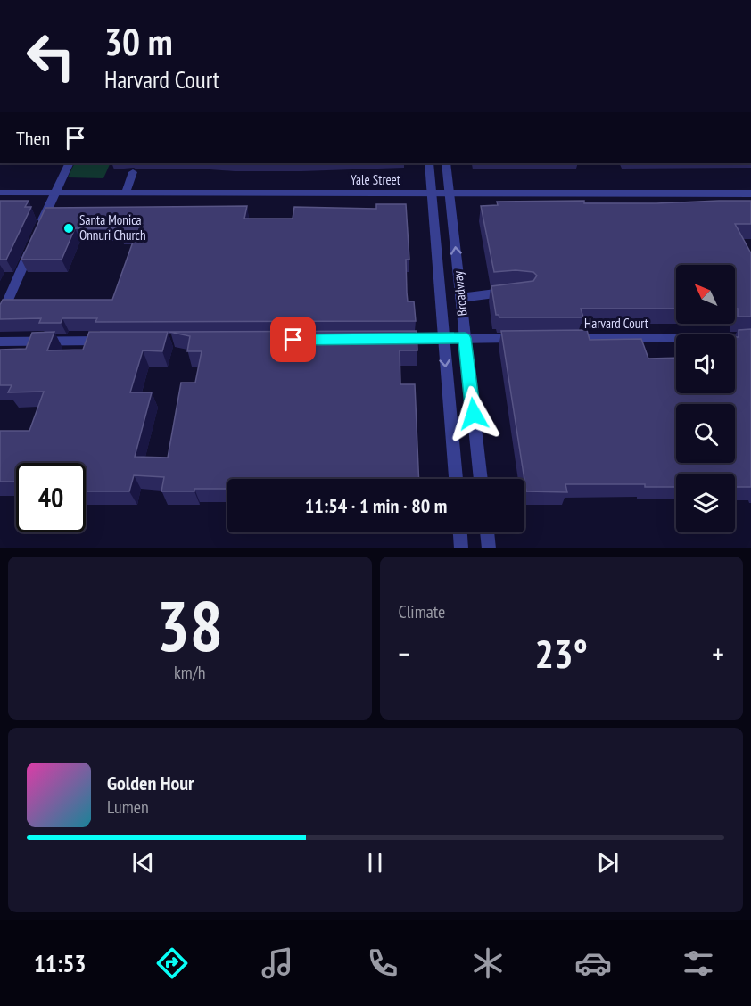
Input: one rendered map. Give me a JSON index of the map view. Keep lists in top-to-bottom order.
{
  "streets": {
    "street": ["Yale Street", "Broadway", "Harvard Court"]
  },
  "crossings": [
    ["Yale Street", "Broadway"]
  ],
  "places": ["Santa Monica Onnuri Church"],
  "north": "top left",
  "page": {
    "turn": ["30 m", "Harvard Court"],
    "then": "Then",
    "limit": "40",
    "trip": "11:54 · 1 min · 80 m",
    "tile": [
      ["38", "km/h"],
      "Climate"
    ],
    "heat": ["−", "23°", "+"],
    "song": ["Golden Hour", "Lumen"],
    "tabs": "11:53"
  }
}
